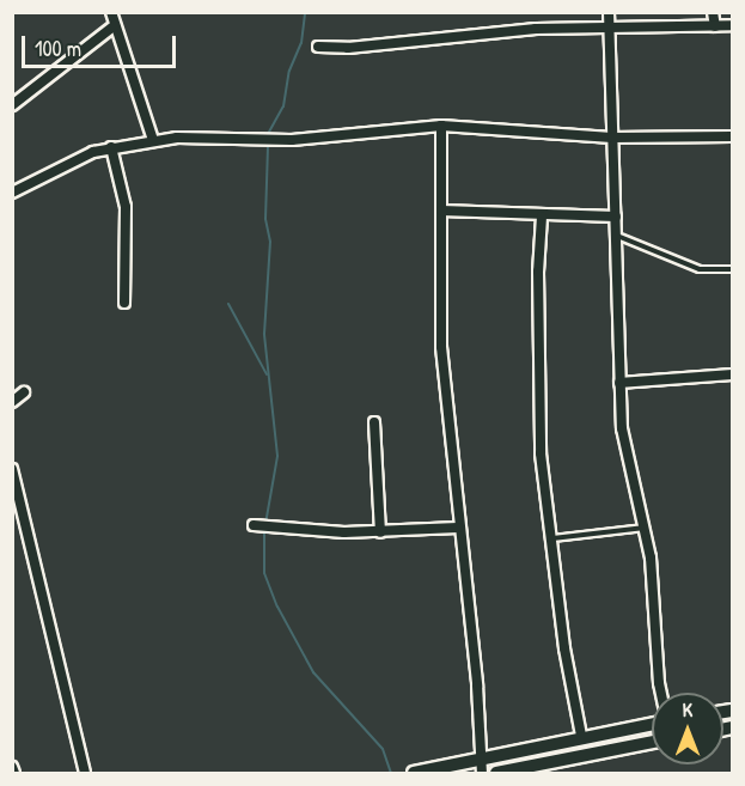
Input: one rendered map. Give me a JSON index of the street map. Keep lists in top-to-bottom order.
{
  "scale_bar": "100 m",
  "north": "top"
}
